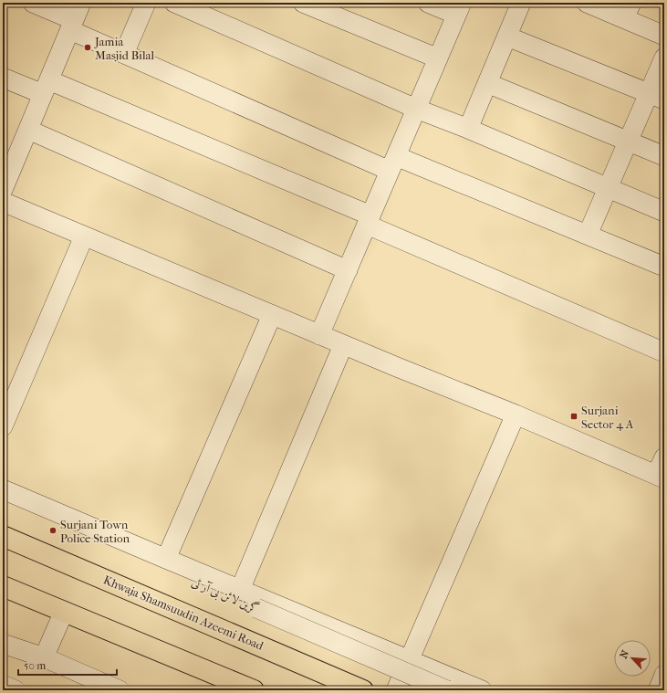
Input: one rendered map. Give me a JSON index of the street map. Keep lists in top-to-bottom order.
{
  "streets": {
    "main road": ["Khwaja Shamsuudin Azeemi Road"],
    "street": ["گرین لائن بی آر ٹی"]
  },
  "places": {
    "other": ["Jamia Masjid Bilal", "Surjani Town Police Station"],
    "transit": ["Surjani Sector 4 A"]
  },
  "scale_bar": "50 m",
  "north": "top left"
}
